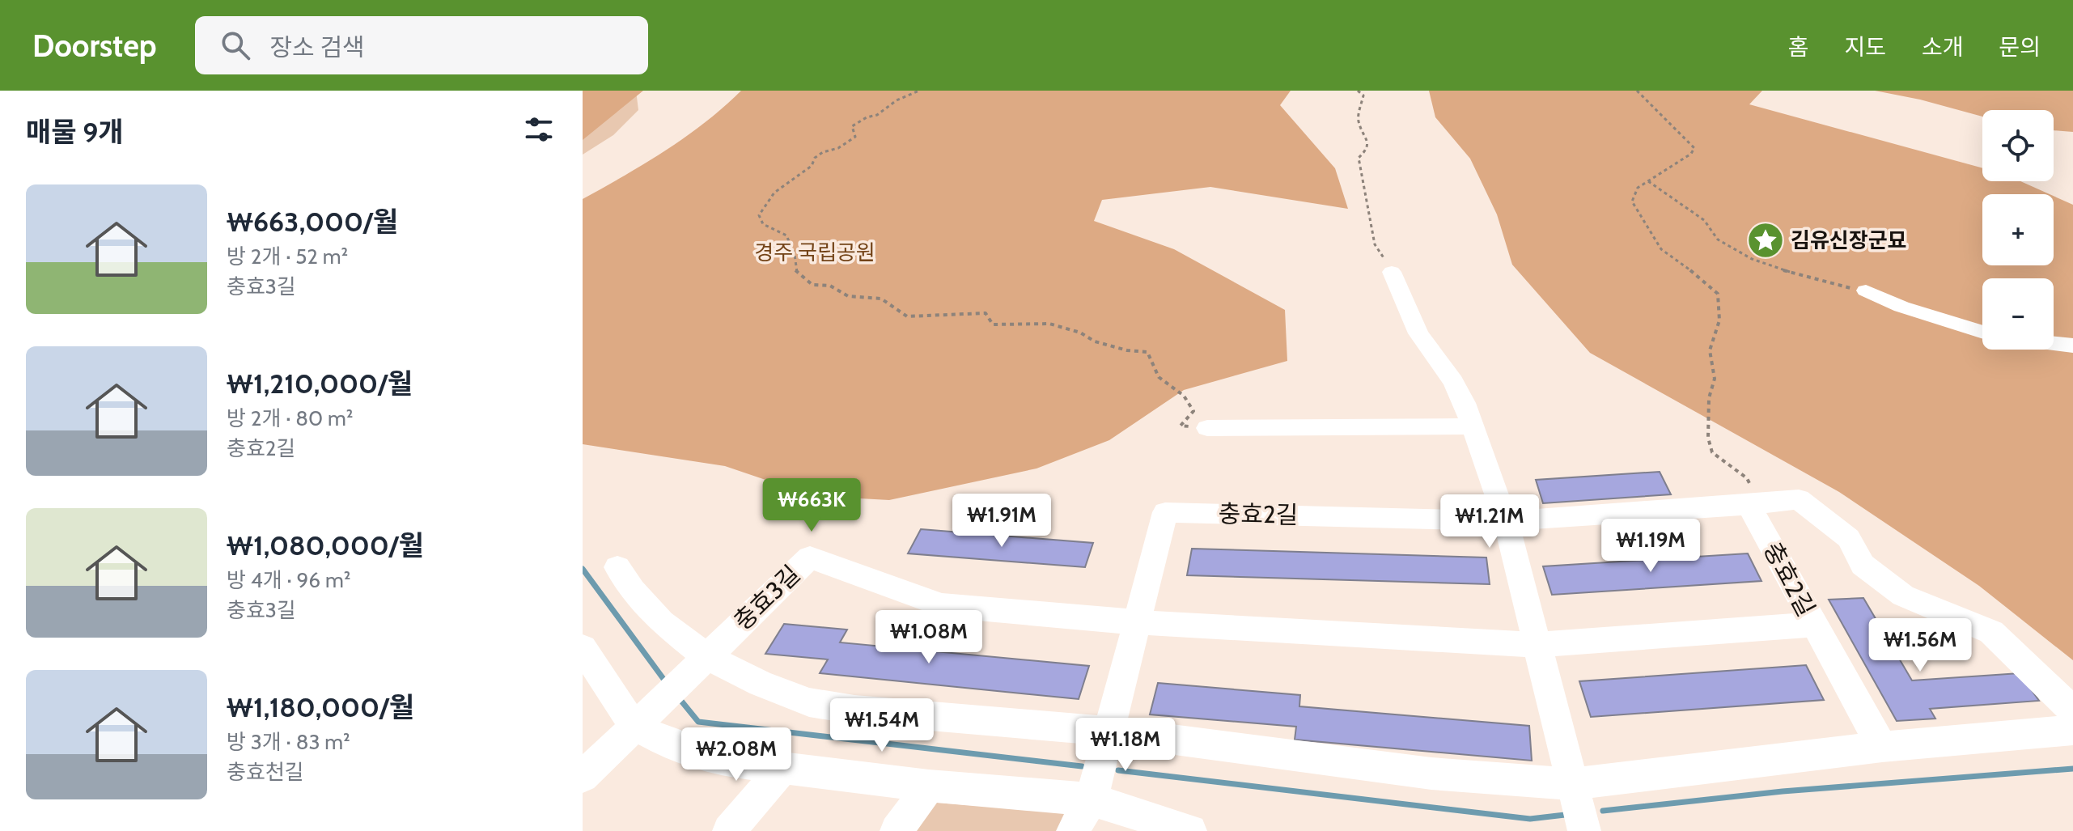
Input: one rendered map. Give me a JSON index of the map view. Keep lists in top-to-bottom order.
{
  "streets": {
    "street": ["충효2길", "충효3길"]
  },
  "crossings": [
    ["충효2길", "충효3길"]
  ],
  "parks": ["경주 국립공원"],
  "places": {
    "place": ["김유신장군묘"]
  },
  "page": {
    "header": "Doorstep",
    "search": "장소 검색",
    "nav": [
      "홈",
      "지도",
      "소개",
      "문의"
    ],
    "heading": "매물 9개",
    "map_buttons": ["+", "−"],
    "list": [
      {
        "name": "₩663,000/월",
        "note": "방 2개 · 52 m² · 충효3길"
      },
      {
        "name": "₩1,210,000/월",
        "note": "방 2개 · 80 m² · 충효2길"
      },
      {
        "name": "₩1,080,000/월",
        "note": "방 4개 · 96 m² · 충효3길"
      },
      {
        "name": "₩1,180,000/월",
        "note": "방 3개 · 83 m² · 충효천길"
      }
    ],
    "price": [
      "₩663K",
      "₩1.91M",
      "₩1.21M",
      "₩1.19M",
      "₩1.08M",
      "₩1.56M",
      "₩1.54M",
      "₩1.18M",
      "₩2.08M"
    ]
  }
}
